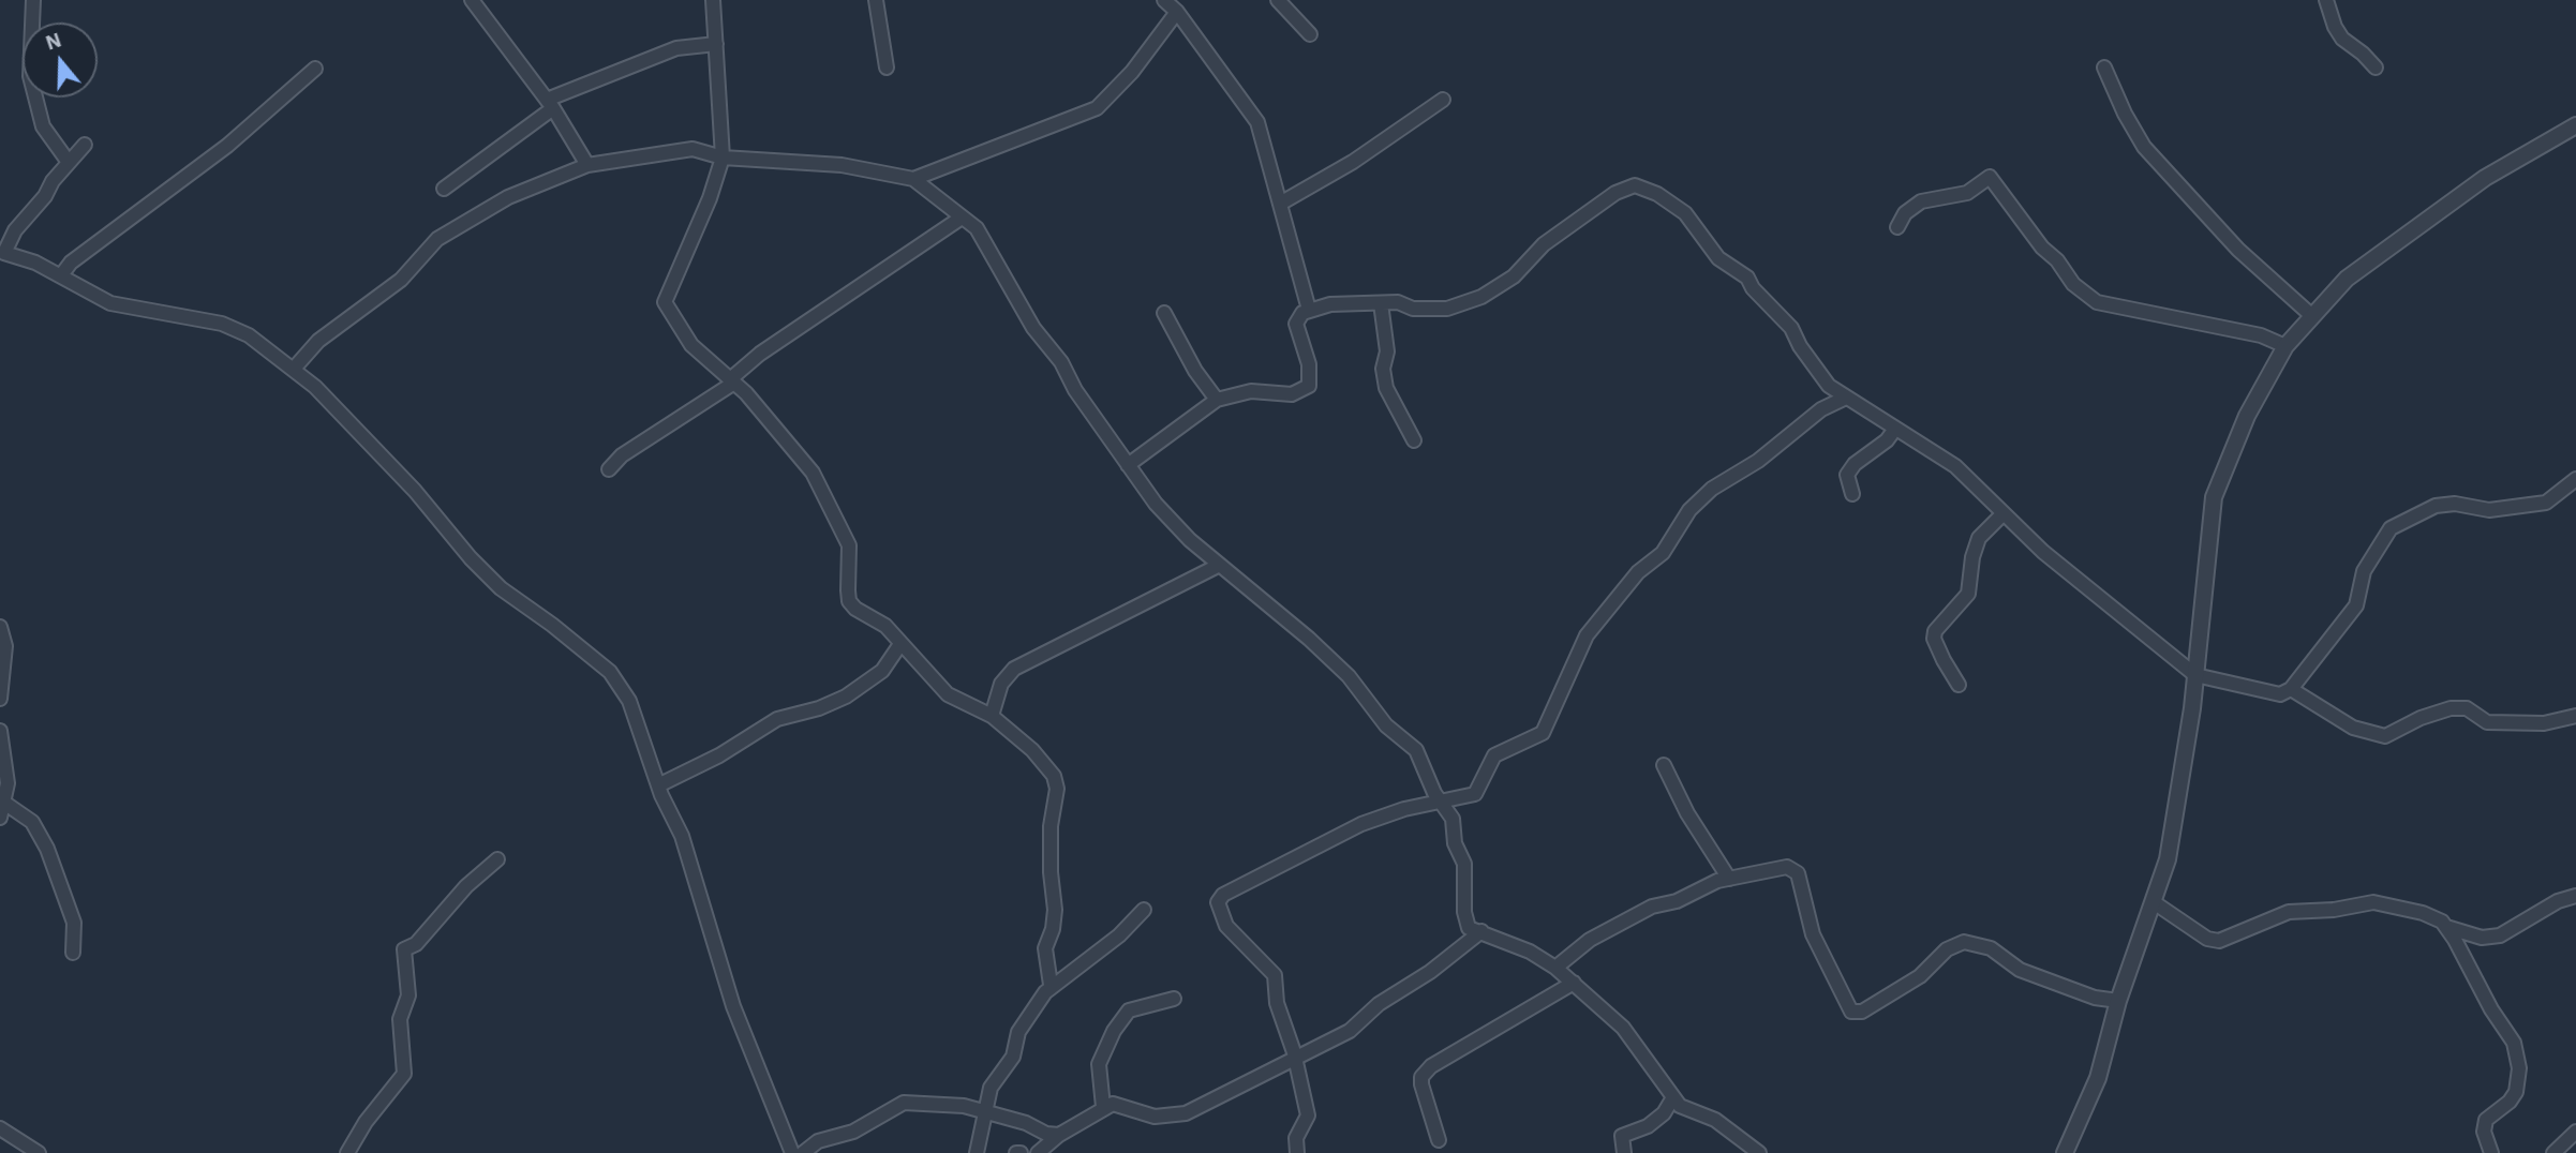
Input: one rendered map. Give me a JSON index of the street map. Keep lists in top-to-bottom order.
{
  "north": "top"
}
